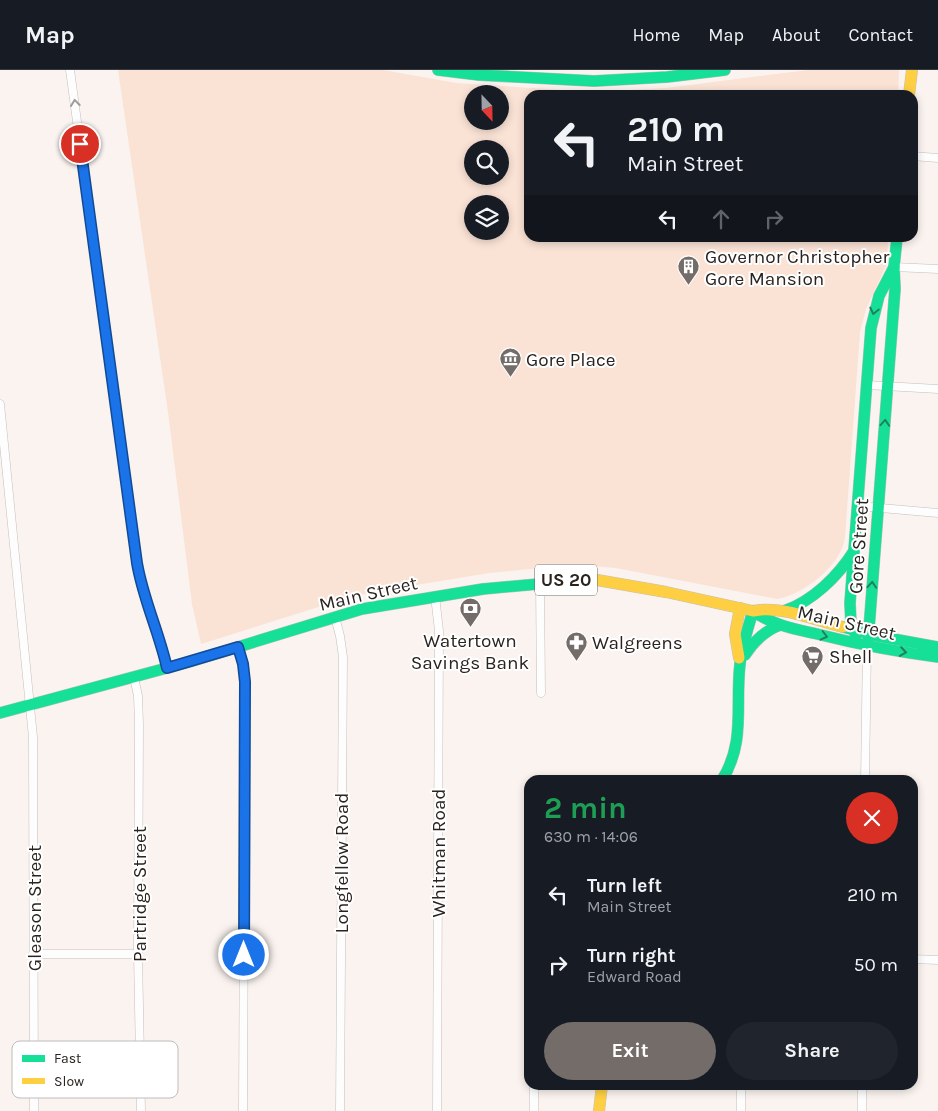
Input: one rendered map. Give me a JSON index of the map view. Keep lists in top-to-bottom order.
{
  "streets": {
    "main road": ["Gore Street", "US 20", "Main Street"],
    "street": [
      "Whitman Road",
      "Longfellow Road",
      "Partridge Street",
      "Gleason Street"
    ]
  },
  "crossings": [
    ["Gore Street", "Main Street"],
    ["Main Street", "Whitman Road"],
    ["Main Street", "Longfellow Road"],
    ["Main Street", "Partridge Street"],
    ["Main Street", "Gleason Street"]
  ],
  "places": {
    "building": ["Governor Christopher Gore Mansion"],
    "museum": ["Gore Place"],
    "bank": ["Watertown Savings Bank"],
    "pharmacy": ["Walgreens"],
    "supermarket": ["Shell"]
  },
  "legend": ["Fast", "Slow"],
  "north": "bottom",
  "page": {
    "header": "Map",
    "nav": [
      "Home",
      "Map",
      "About",
      "Contact"
    ],
    "turn": ["210 m", "Main Street"],
    "heading": ["2 min", "630 m · 14:06"],
    "list": [
      {
        "name": "Turn left",
        "note": "Main Street",
        "value": "210 m"
      },
      {
        "name": "Turn right",
        "note": "Edward Road",
        "value": "50 m"
      }
    ],
    "buttons": ["Exit", "Share"]
  }
}
